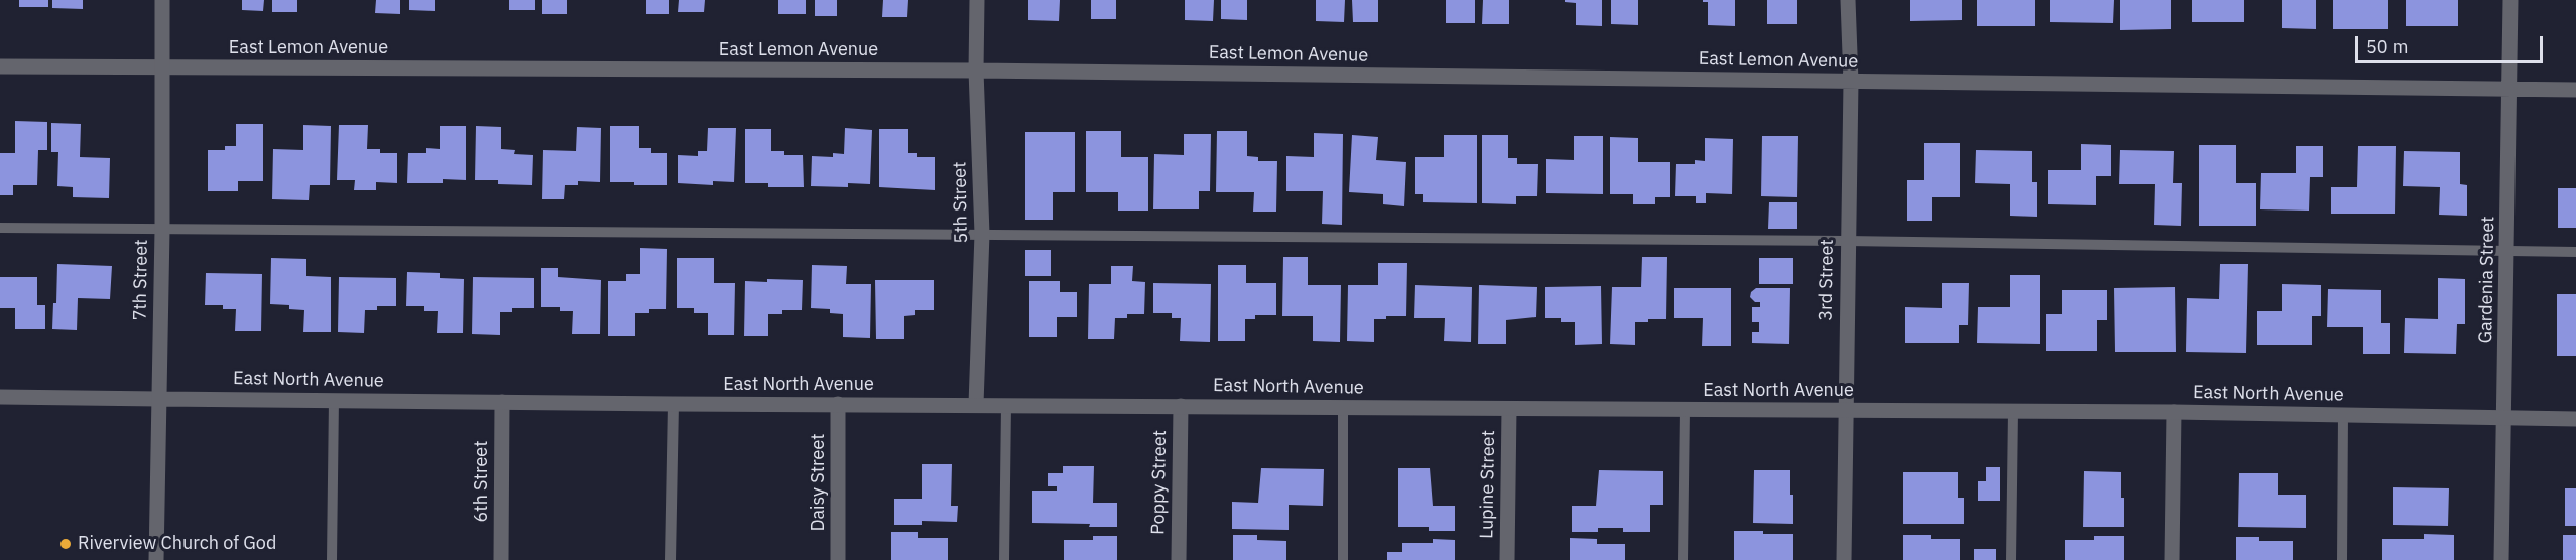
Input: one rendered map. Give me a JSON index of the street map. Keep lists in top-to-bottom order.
{
  "streets": {
    "street": [
      "East Lemon Avenue",
      "5th Street",
      "7th Street",
      "3rd Street",
      "Gardenia Street",
      "East North Avenue",
      "6th Street",
      "Daisy Street",
      "Poppy Street",
      "Lupine Street"
    ]
  },
  "crossings": [
    ["East Lemon Avenue", "5th Street"],
    ["East Lemon Avenue", "7th Street"],
    ["East Lemon Avenue", "3rd Street"],
    ["East Lemon Avenue", "Gardenia Street"],
    ["5th Street", "East North Avenue"],
    ["7th Street", "East North Avenue"],
    ["3rd Street", "East North Avenue"],
    ["Gardenia Street", "East North Avenue"],
    ["East North Avenue", "6th Street"],
    ["East North Avenue", "Daisy Street"],
    ["East North Avenue", "Poppy Street"],
    ["East North Avenue", "Lupine Street"]
  ],
  "places": ["Riverview Church of God"],
  "scale_bar": "50 m"
}
